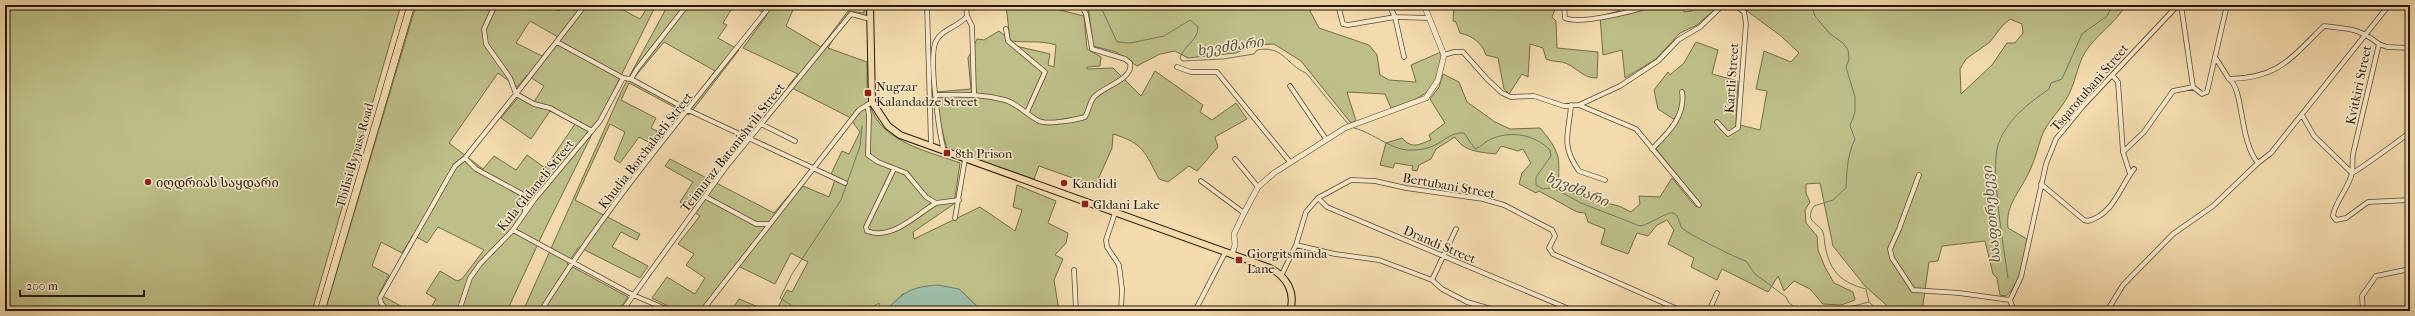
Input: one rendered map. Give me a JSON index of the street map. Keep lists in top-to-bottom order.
{
  "streets": {
    "highway": ["Tbilisi Bypass Road"],
    "street": [
      "Kartli Street",
      "Kvitkiri Street",
      "Tsqarotubani Street",
      "Teimuraz Batonishvili Street",
      "Khudia Borchaloeli Street",
      "Kula Gldaneli Street",
      "Bertubani Street",
      "Drandi Street"
    ]
  },
  "crossings": [
    ["Bertubani Street", "Drandi Street"]
  ],
  "water": ["ხევძმარი", "სააფთრეხევი"],
  "places": {
    "transit": [
      "Nugzar Kalandadze Street",
      "8th Prison",
      "Gldani Lake",
      "Giorgitsminda Lane"
    ],
    "other": ["იღდრიას საყდარი", "Kandidi"]
  },
  "scale_bar": "200 m"
}
